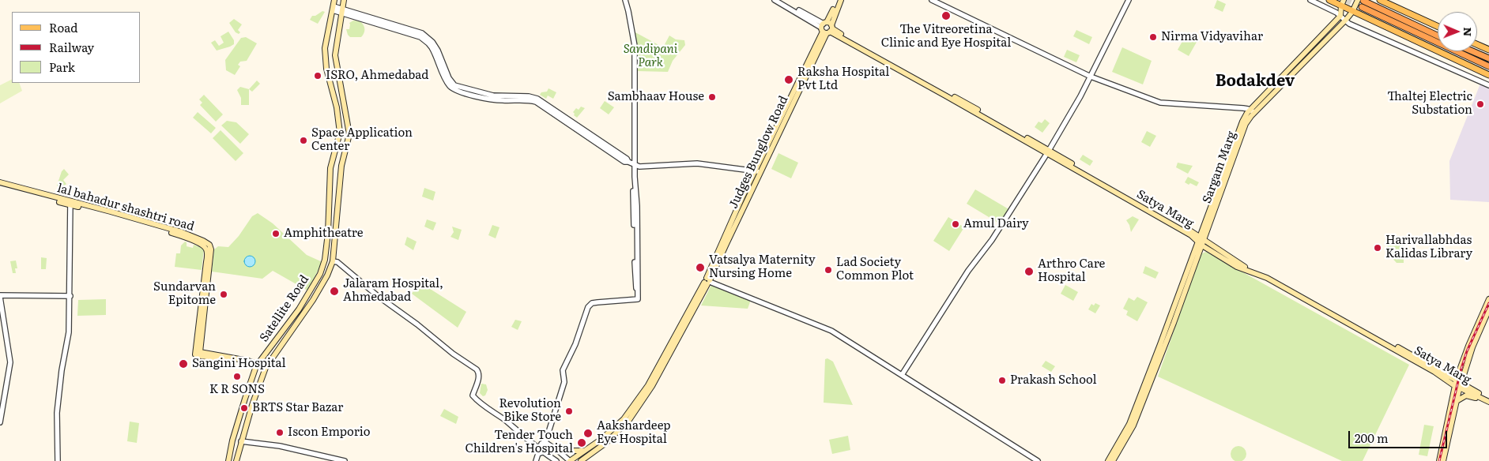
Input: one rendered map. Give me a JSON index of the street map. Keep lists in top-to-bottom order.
{
  "streets": {
    "main road": [
      "Judges Bunglow Road",
      "Sargam Marg",
      "lal bahadur shashtri road",
      "Satya Marg",
      "Satellite Road"
    ]
  },
  "crossings": [
    ["Judges Bunglow Road", "Satya Marg"],
    ["Sargam Marg", "Satya Marg"],
    ["lal bahadur shashtri road", "Satellite Road"]
  ],
  "districts": ["Bodakdev"],
  "parks": ["Sandipani Park"],
  "places": [
    "The Vitreoretina Clinic and Eye Hospital",
    "Nirma Vidyavihar",
    "ISRO, Ahmedabad",
    "Raksha Hospital Pvt Ltd",
    "Sambhaav House",
    "Thaltej Electric Substation",
    "Space Application Center",
    "Amul Dairy",
    "Amphitheatre",
    "Harivallabhdas Kalidas Library",
    "Vatsalya Maternity Nursing Home",
    "Lad Society Common Plot",
    "Arthro Care Hospital",
    "Jalaram Hospital, Ahmedabad",
    "Sundarvan Epitome",
    "Sangini Hospital",
    "K R SONS",
    "Prakash School",
    "BRTS Star Bazar",
    "Revolution Bike Store",
    "Iscon Emporio",
    "Aakshardeep Eye Hospital",
    "Tender Touch Children's Hospital"
  ],
  "legend": ["Road", "Railway", "Park"],
  "scale_bar": "200 m",
  "north": "right"
}
